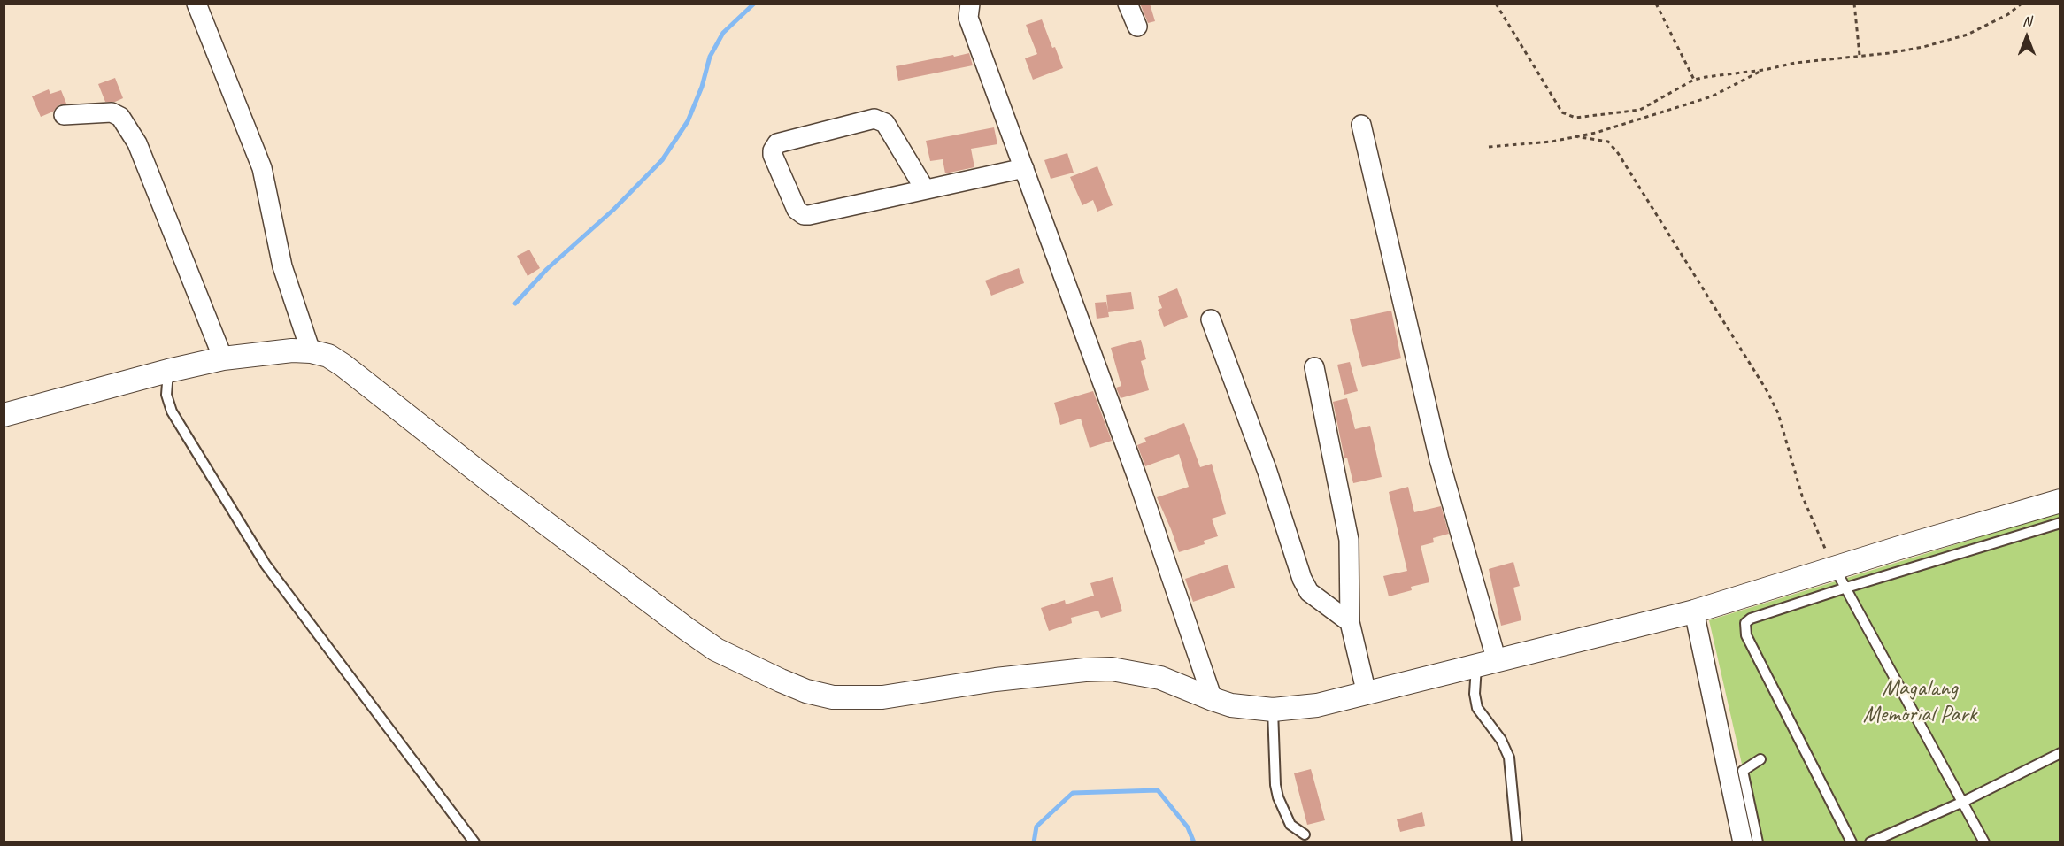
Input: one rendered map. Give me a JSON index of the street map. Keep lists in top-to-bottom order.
{
  "parks": ["Magalang Memorial Park"],
  "north": "top"
}
